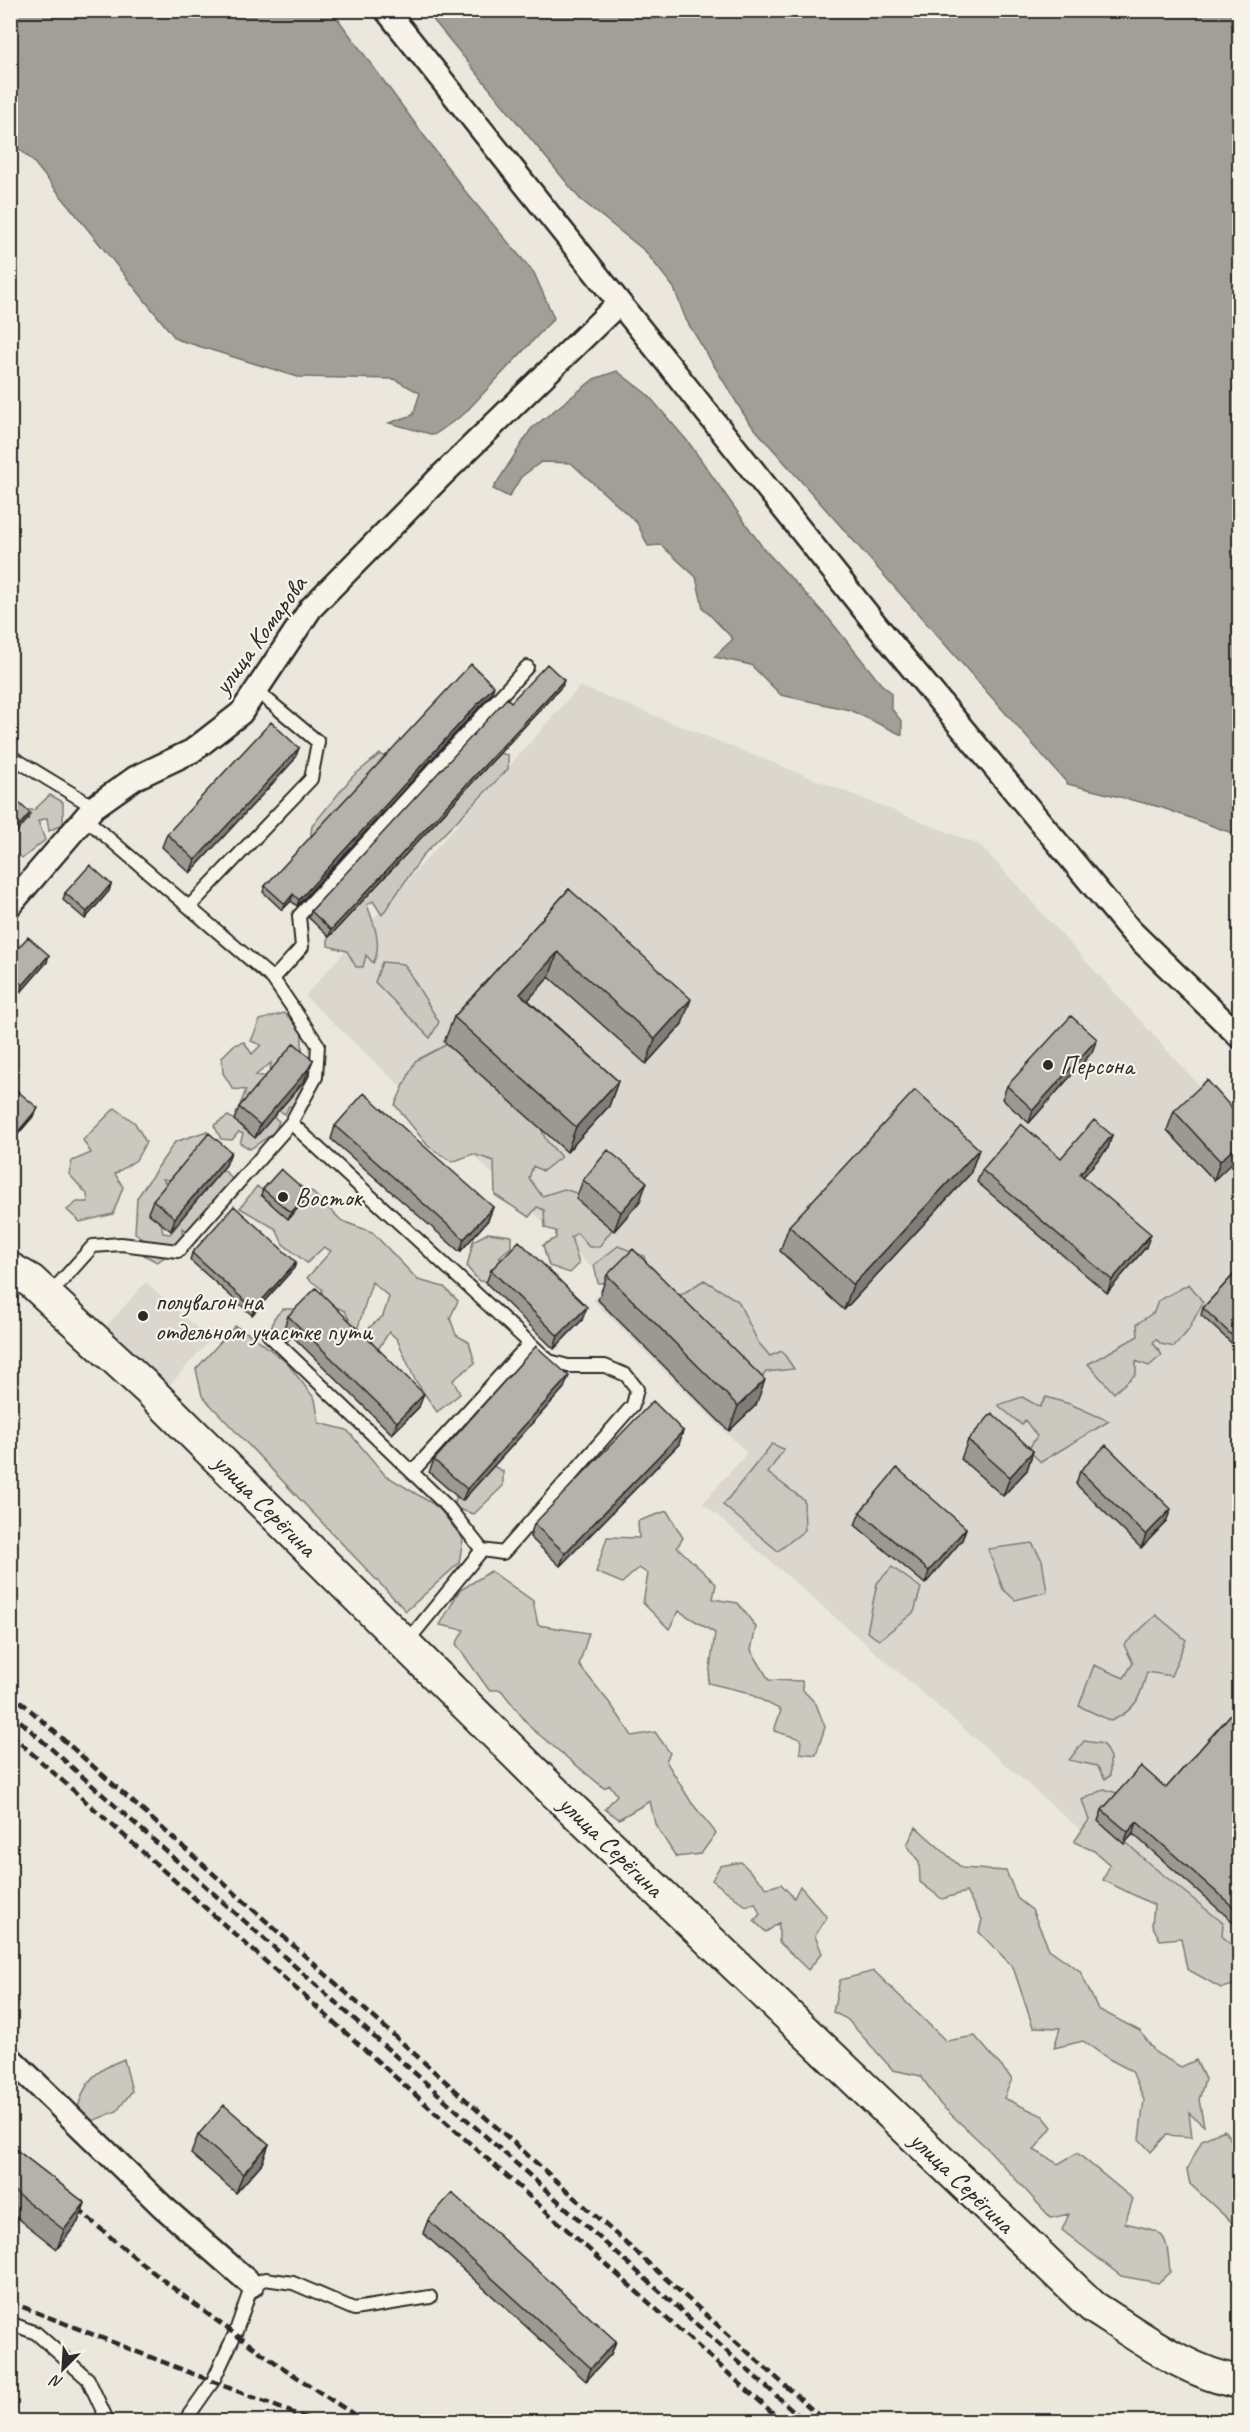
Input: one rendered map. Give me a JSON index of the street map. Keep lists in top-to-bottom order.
{
  "streets": {
    "street": ["улица Комарова", "улица Серёгина"]
  },
  "places": ["Персона", "Восток", "полувагон на отдельном участке пути"],
  "north": "bottom left"
}
